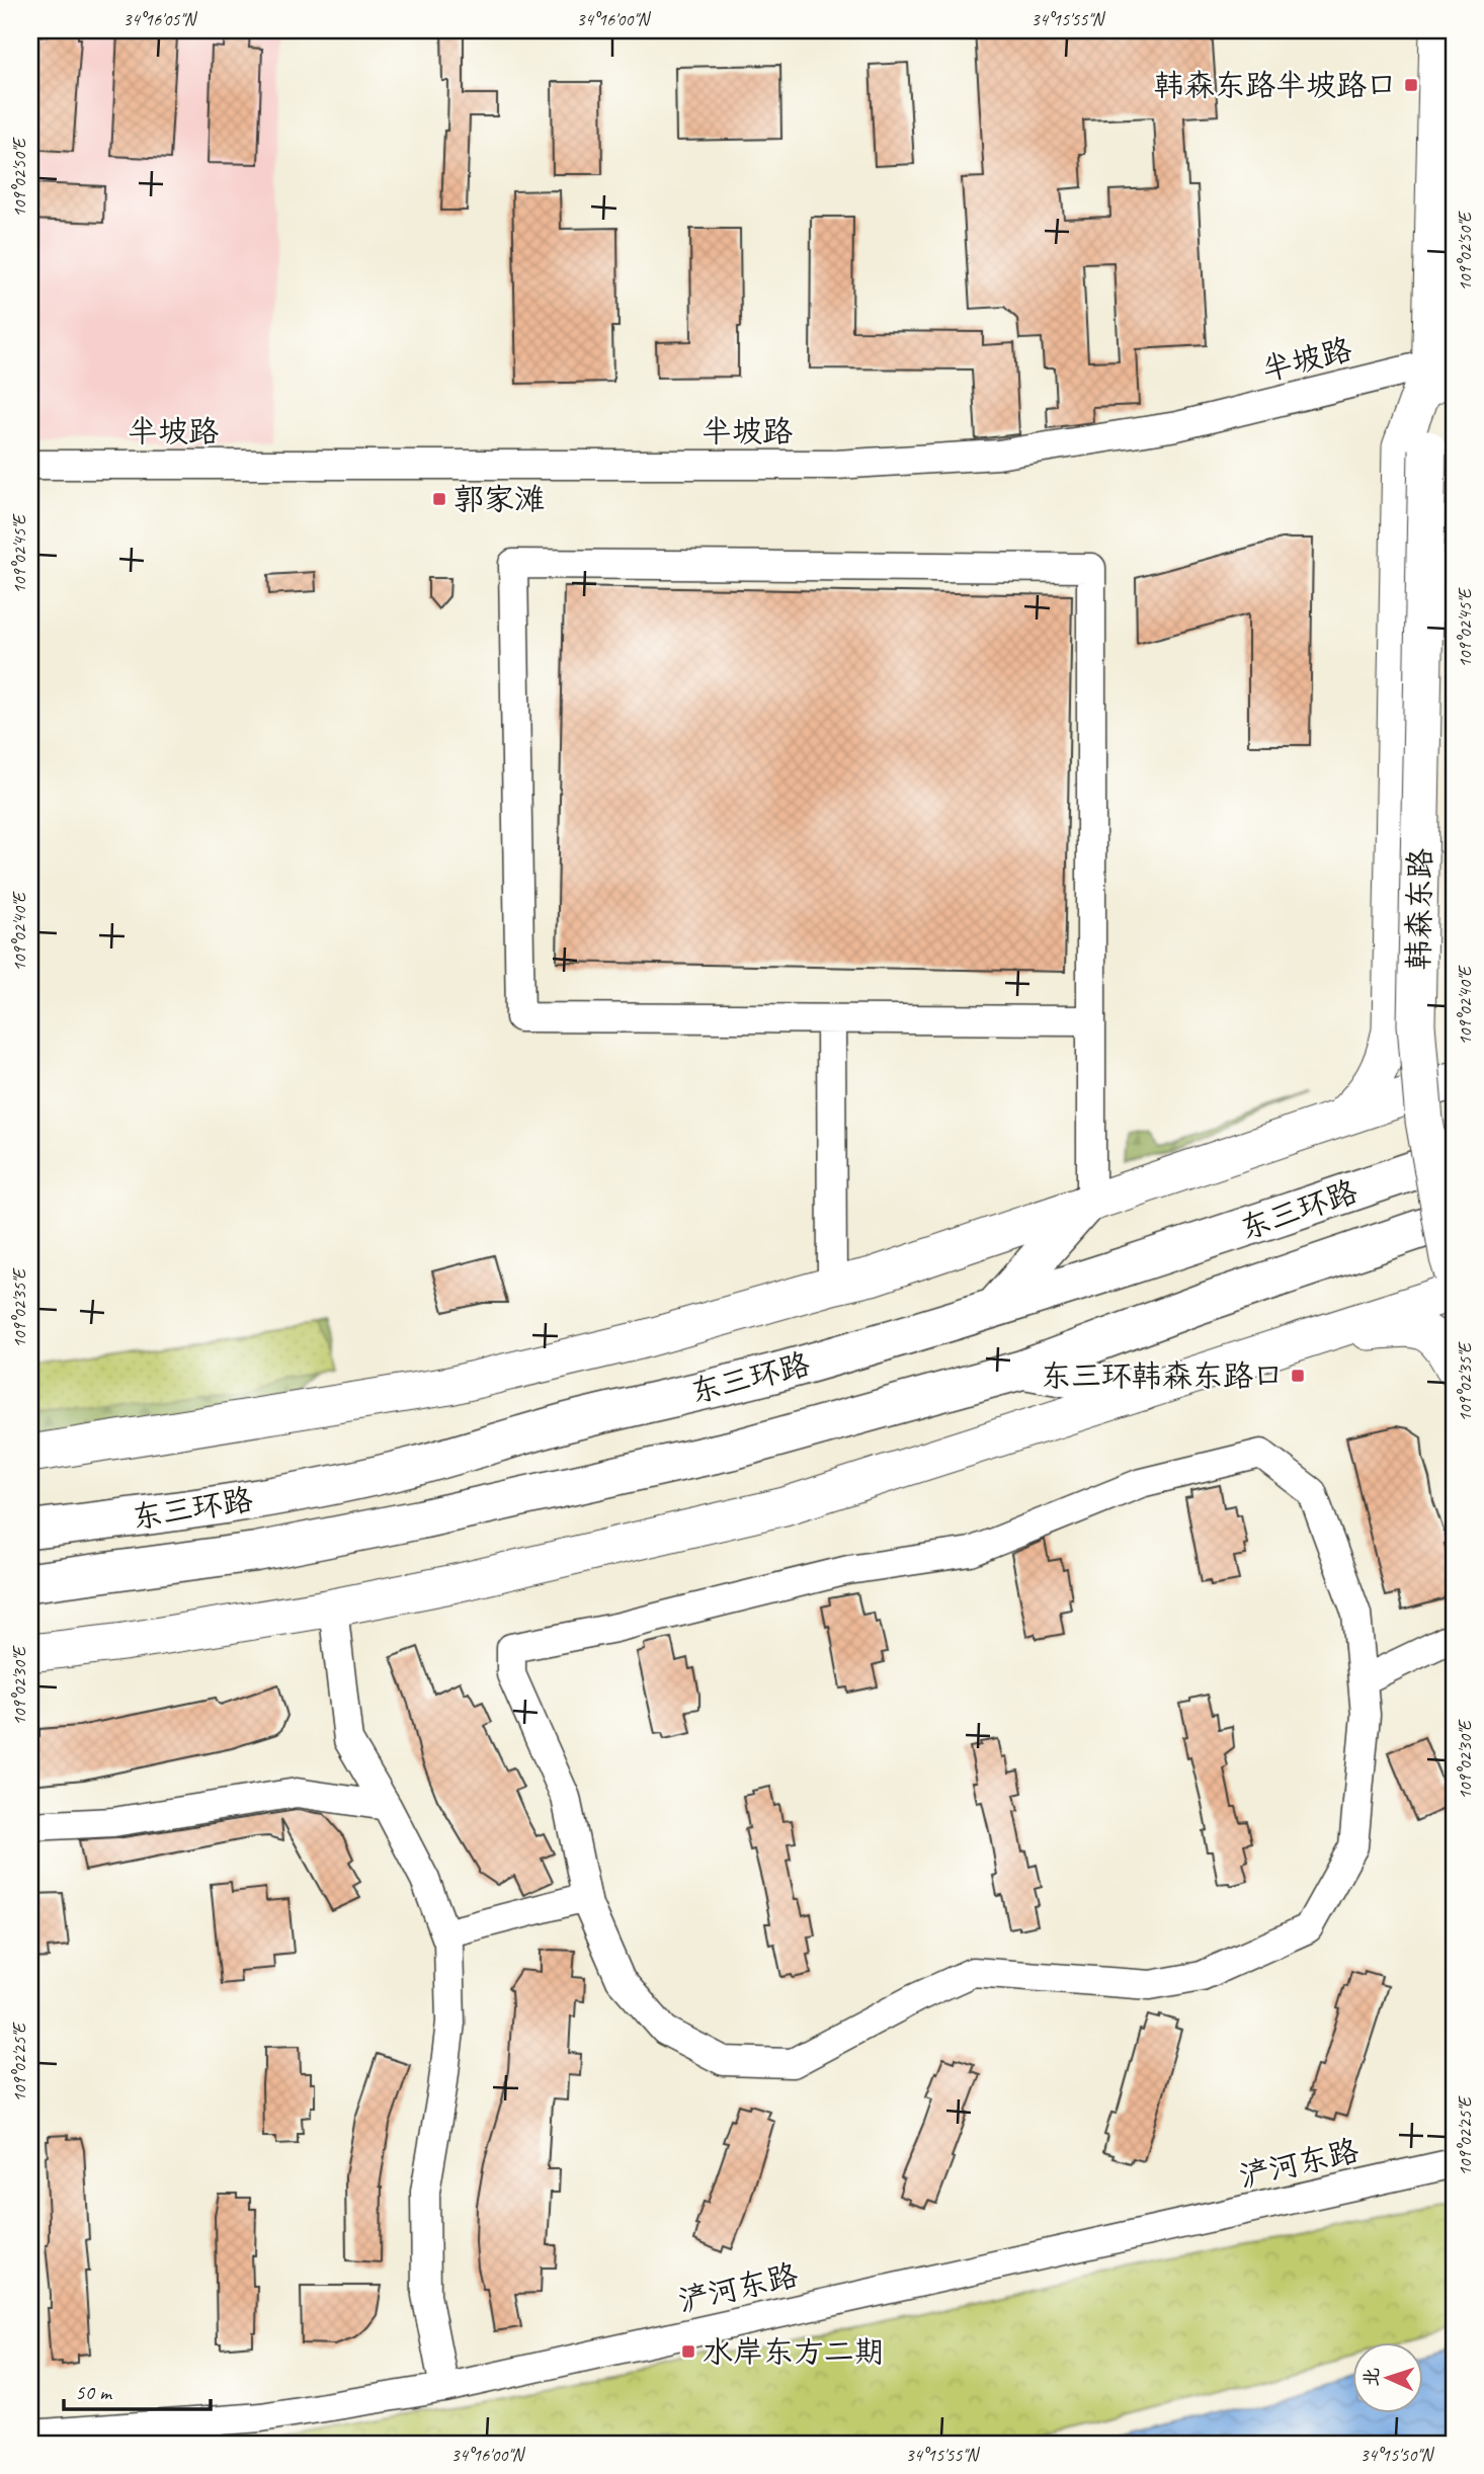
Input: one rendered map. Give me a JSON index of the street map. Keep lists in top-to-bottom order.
{
  "streets": {
    "highway": ["东三环路"],
    "main road": ["韩森东路"],
    "street": ["半坡路", "浐河东路"]
  },
  "crossings": [
    ["半坡路", "韩森东路"]
  ],
  "places": {
    "transit": [
      "韩森东路半坡路口",
      "郭家滩",
      "东三环韩森东路口",
      "水岸东方二期"
    ]
  },
  "scale_bar": "50 m",
  "north": "left",
  "coordinates": [
    "34°16'05\"N",
    "34°16'00\"N",
    "34°15'55\"N",
    "109°02'50\"E",
    "109°02'45\"E",
    "109°02'40\"E",
    "109°02'35\"E",
    "109°02'30\"E",
    "109°02'25\"E",
    "34°15'50\"N"
  ]
}
